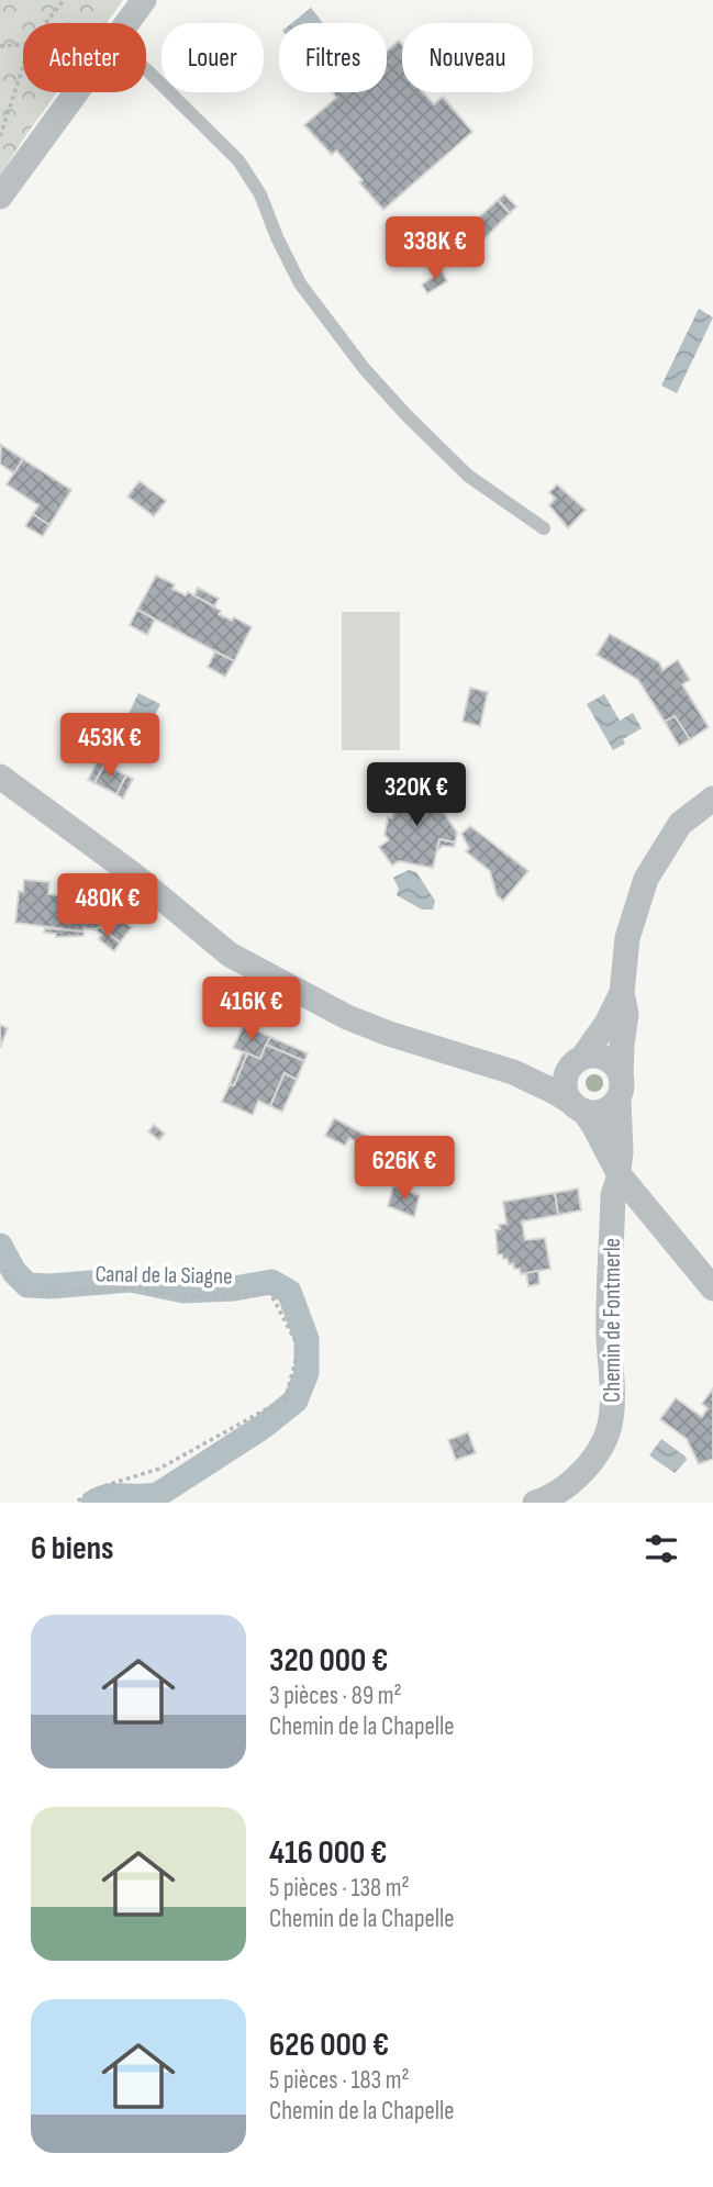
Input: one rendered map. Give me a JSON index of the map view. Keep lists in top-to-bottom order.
{
  "streets": {
    "street": ["Chemin de Fontmerle"],
    "path": ["Canal de la Siagne"]
  },
  "page": {
    "chip": [
      "Acheter",
      "Louer",
      "Filtres",
      "Nouveau"
    ],
    "price": [
      "338K €",
      "453K €",
      "320K €",
      "480K €",
      "416K €",
      "626K €"
    ],
    "heading": "6 biens",
    "list": [
      {
        "name": "320 000 €",
        "note": "3 pièces · 89 m² · Chemin de la Chapelle"
      },
      {
        "name": "416 000 €",
        "note": "5 pièces · 138 m² · Chemin de la Chapelle"
      },
      {
        "name": "626 000 €",
        "note": "5 pièces · 183 m² · Chemin de la Chapelle"
      }
    ]
  }
}
